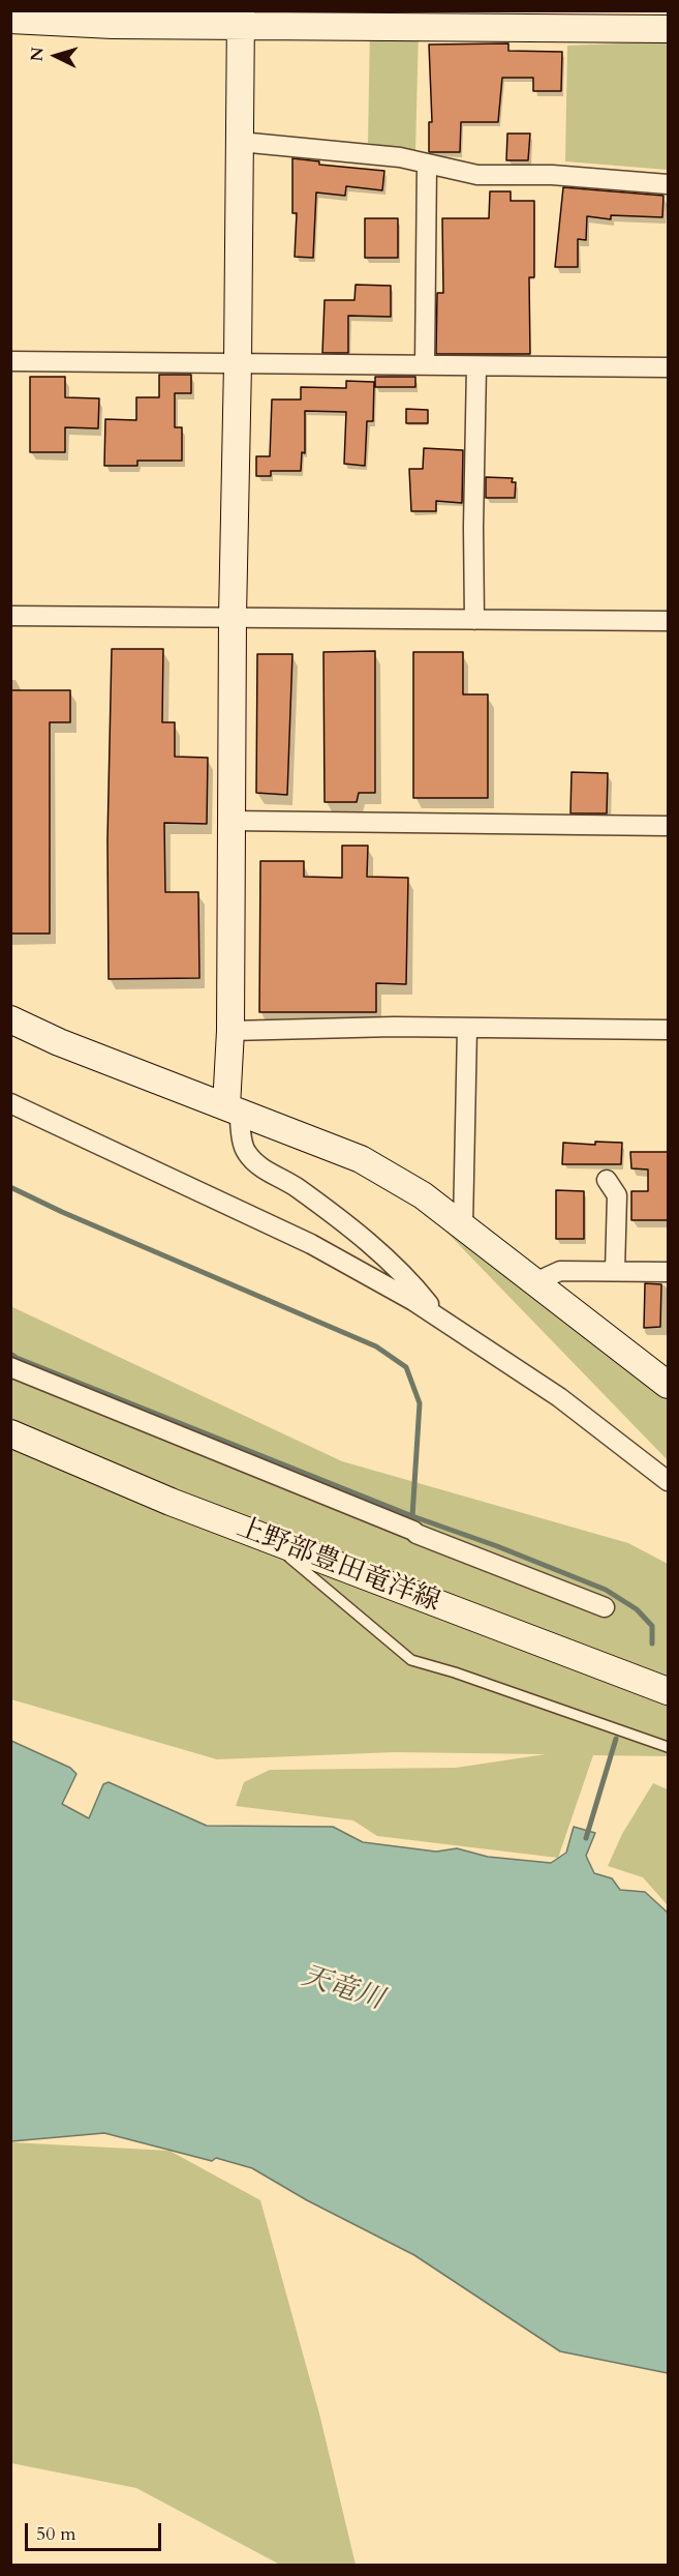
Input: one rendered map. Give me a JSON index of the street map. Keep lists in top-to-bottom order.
{
  "streets": {
    "street": ["上野部豊田竜洋線"]
  },
  "water": ["天竜川"],
  "scale_bar": "50 m",
  "north": "left"
}
